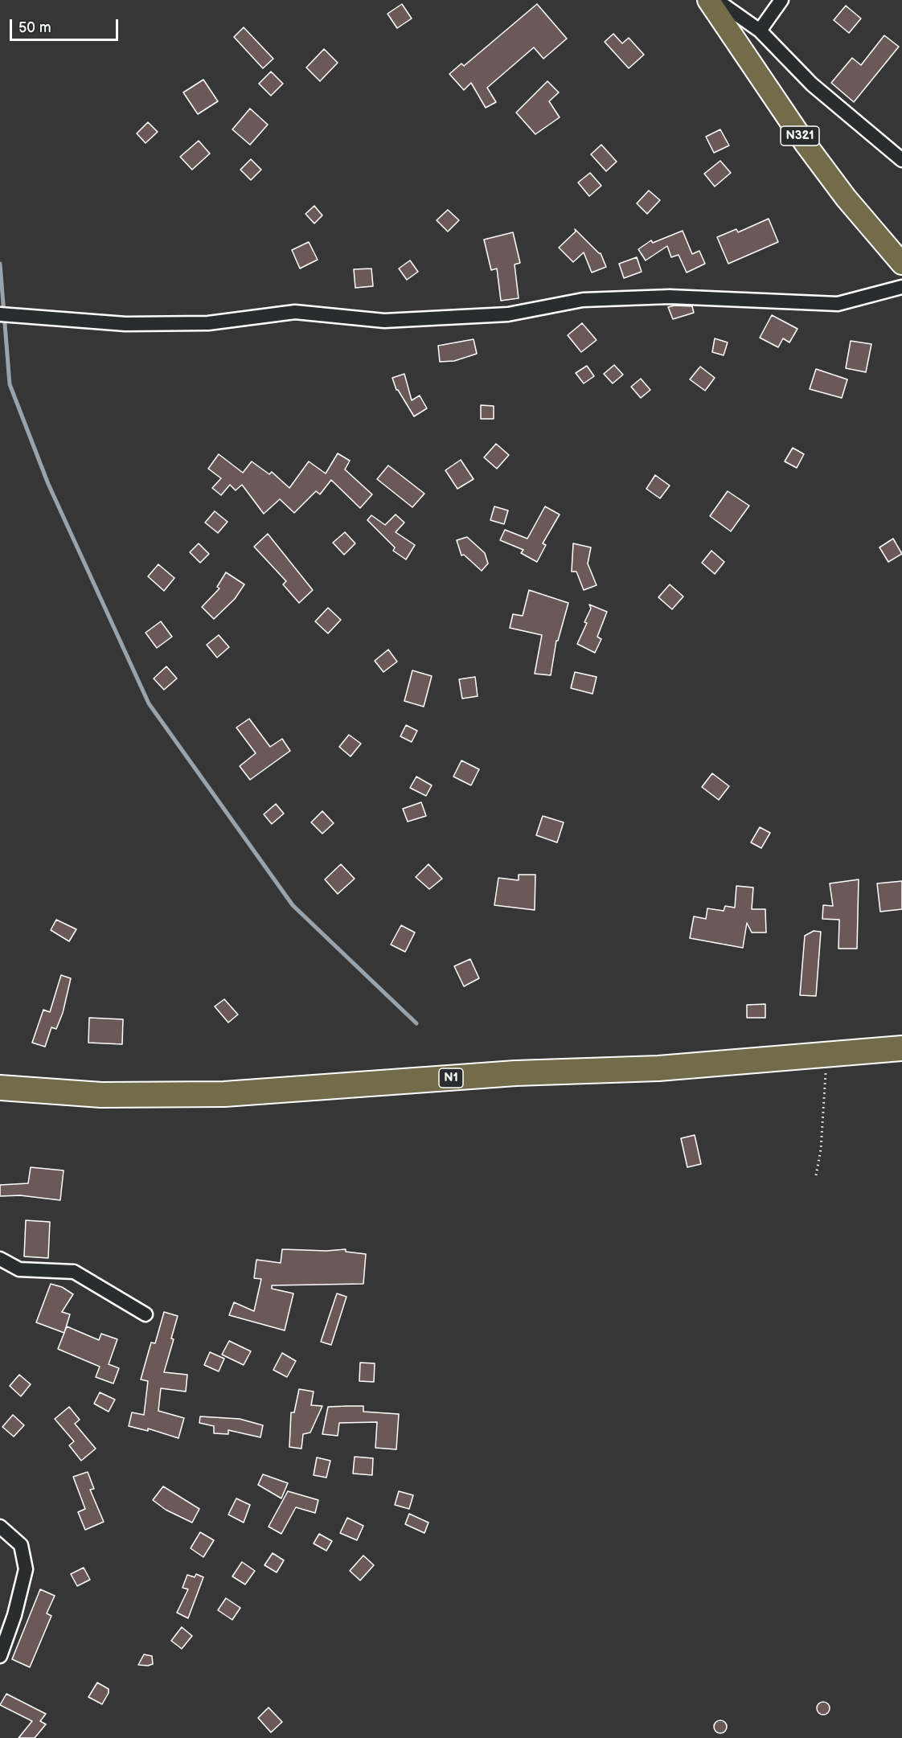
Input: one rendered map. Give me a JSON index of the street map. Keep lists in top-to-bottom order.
{
  "streets": {
    "highway": ["N1"],
    "main road": ["N321"]
  },
  "scale_bar": "50 m"
}
